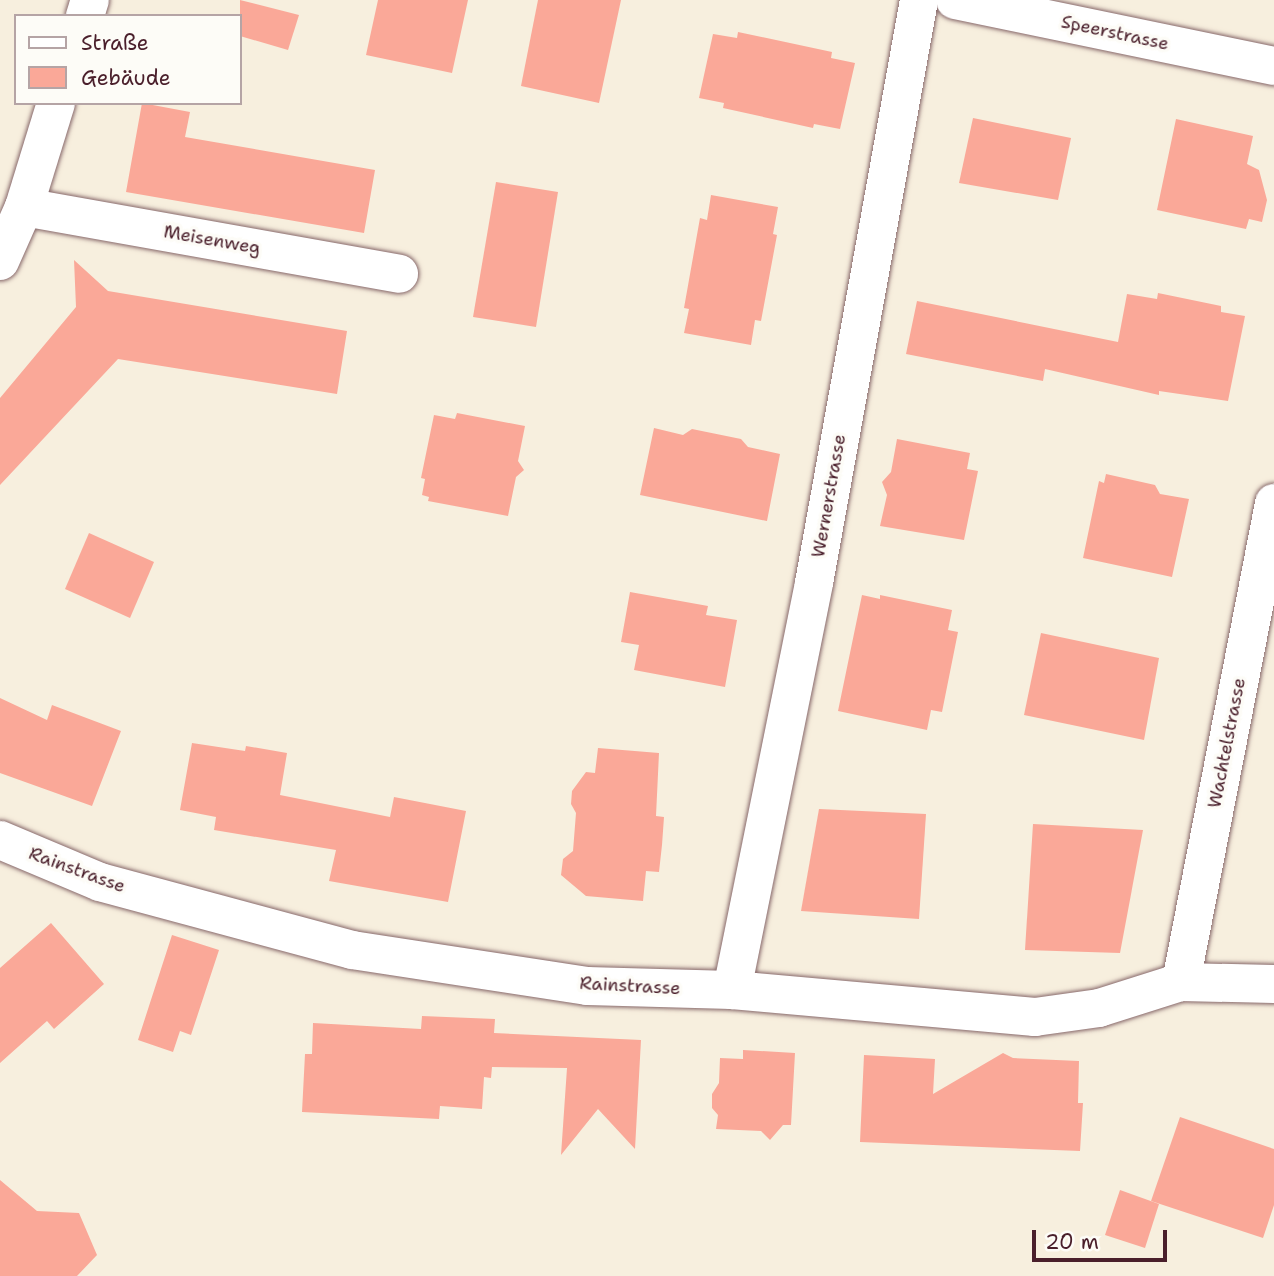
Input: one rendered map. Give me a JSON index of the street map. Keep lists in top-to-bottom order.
{
  "streets": {
    "street": [
      "Speerstrasse",
      "Meisenweg",
      "Wernerstrasse",
      "Wachtelstrasse",
      "Rainstrasse"
    ]
  },
  "crossings": [
    ["Wernerstrasse", "Rainstrasse"],
    ["Wachtelstrasse", "Rainstrasse"]
  ],
  "legend": ["Straße", "Gebäude"],
  "scale_bar": "20 m"
}
